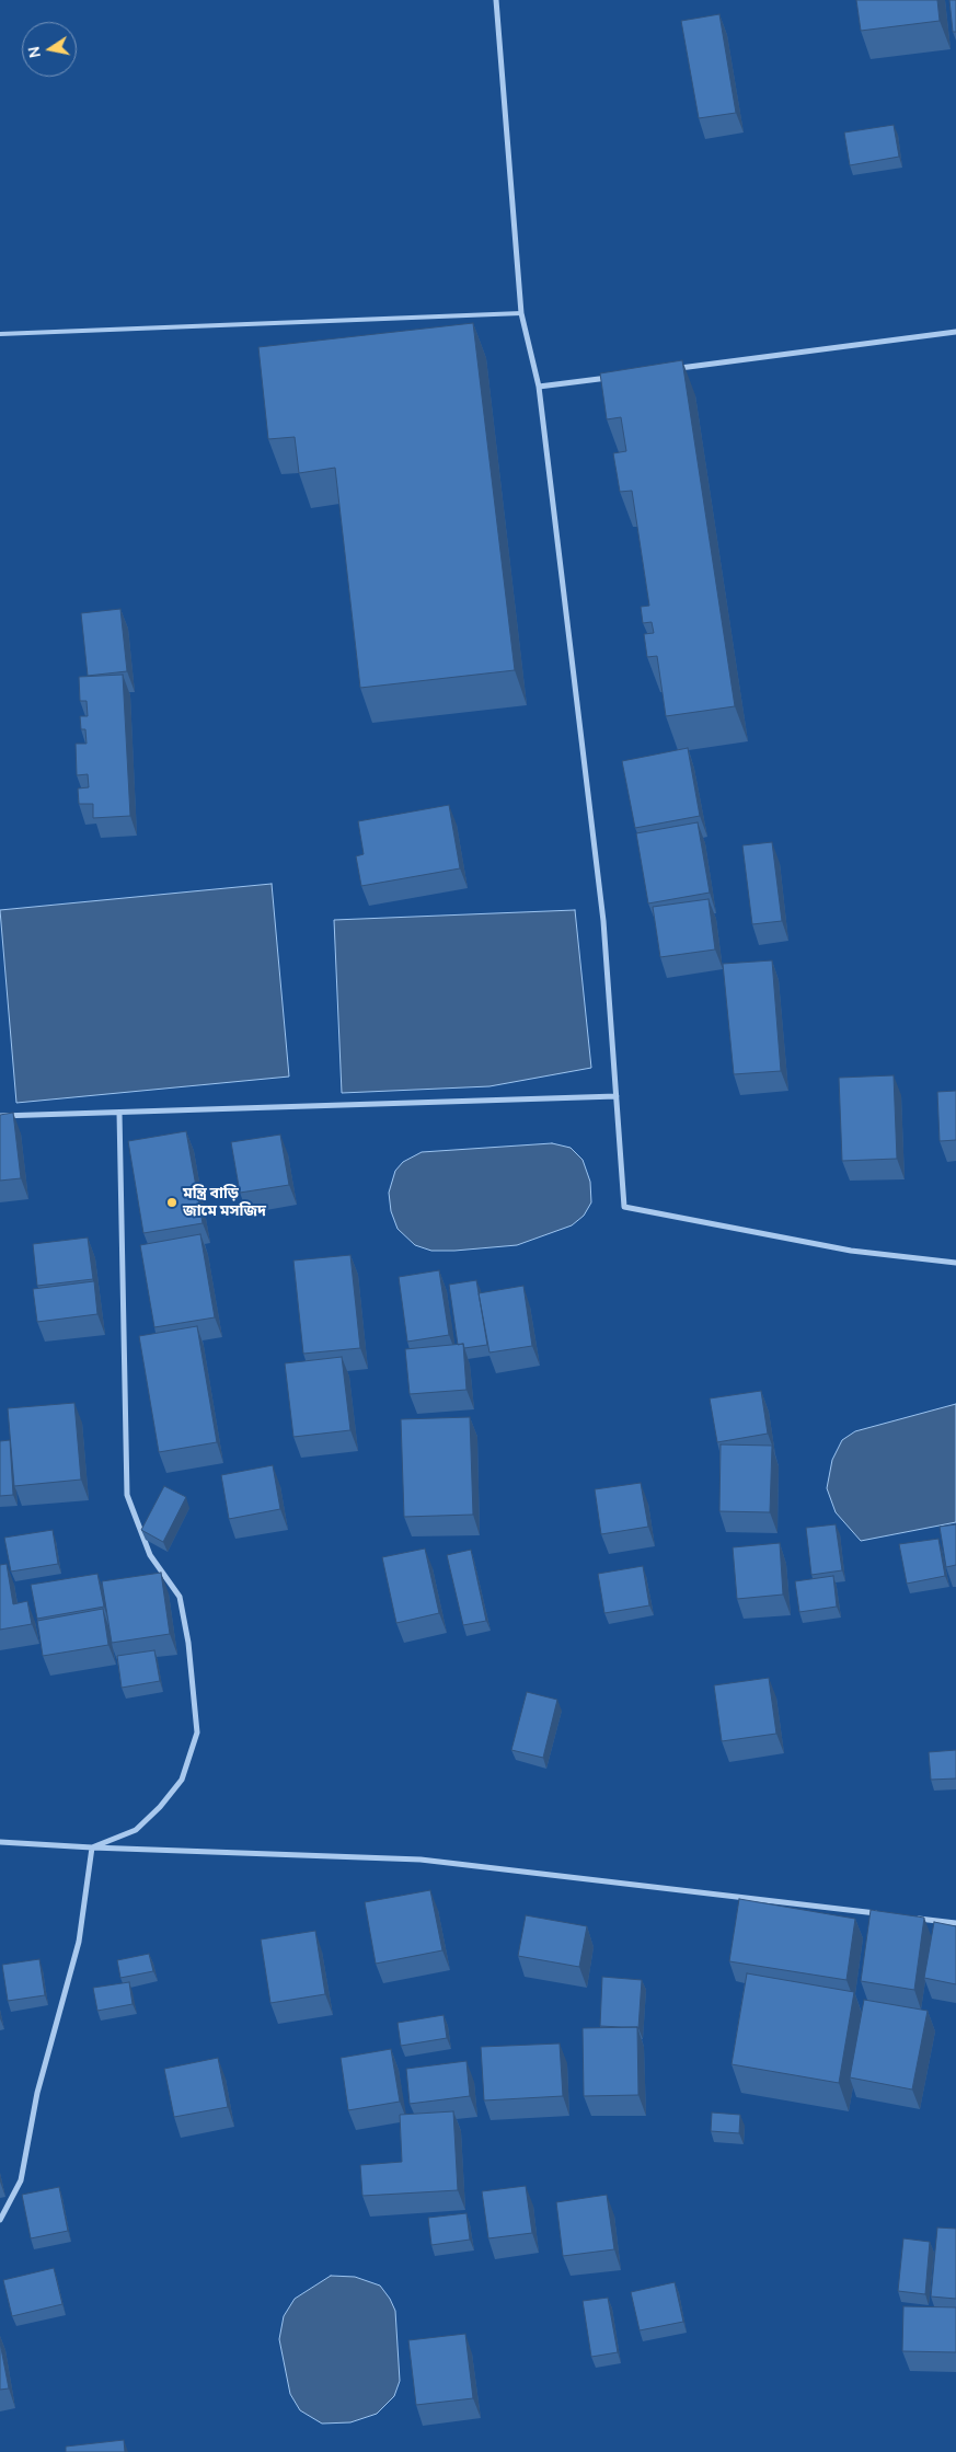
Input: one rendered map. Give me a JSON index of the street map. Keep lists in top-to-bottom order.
{
  "places": ["মন্ত্রি বাড়ি জামে মসজিদ"],
  "north": "left"
}
